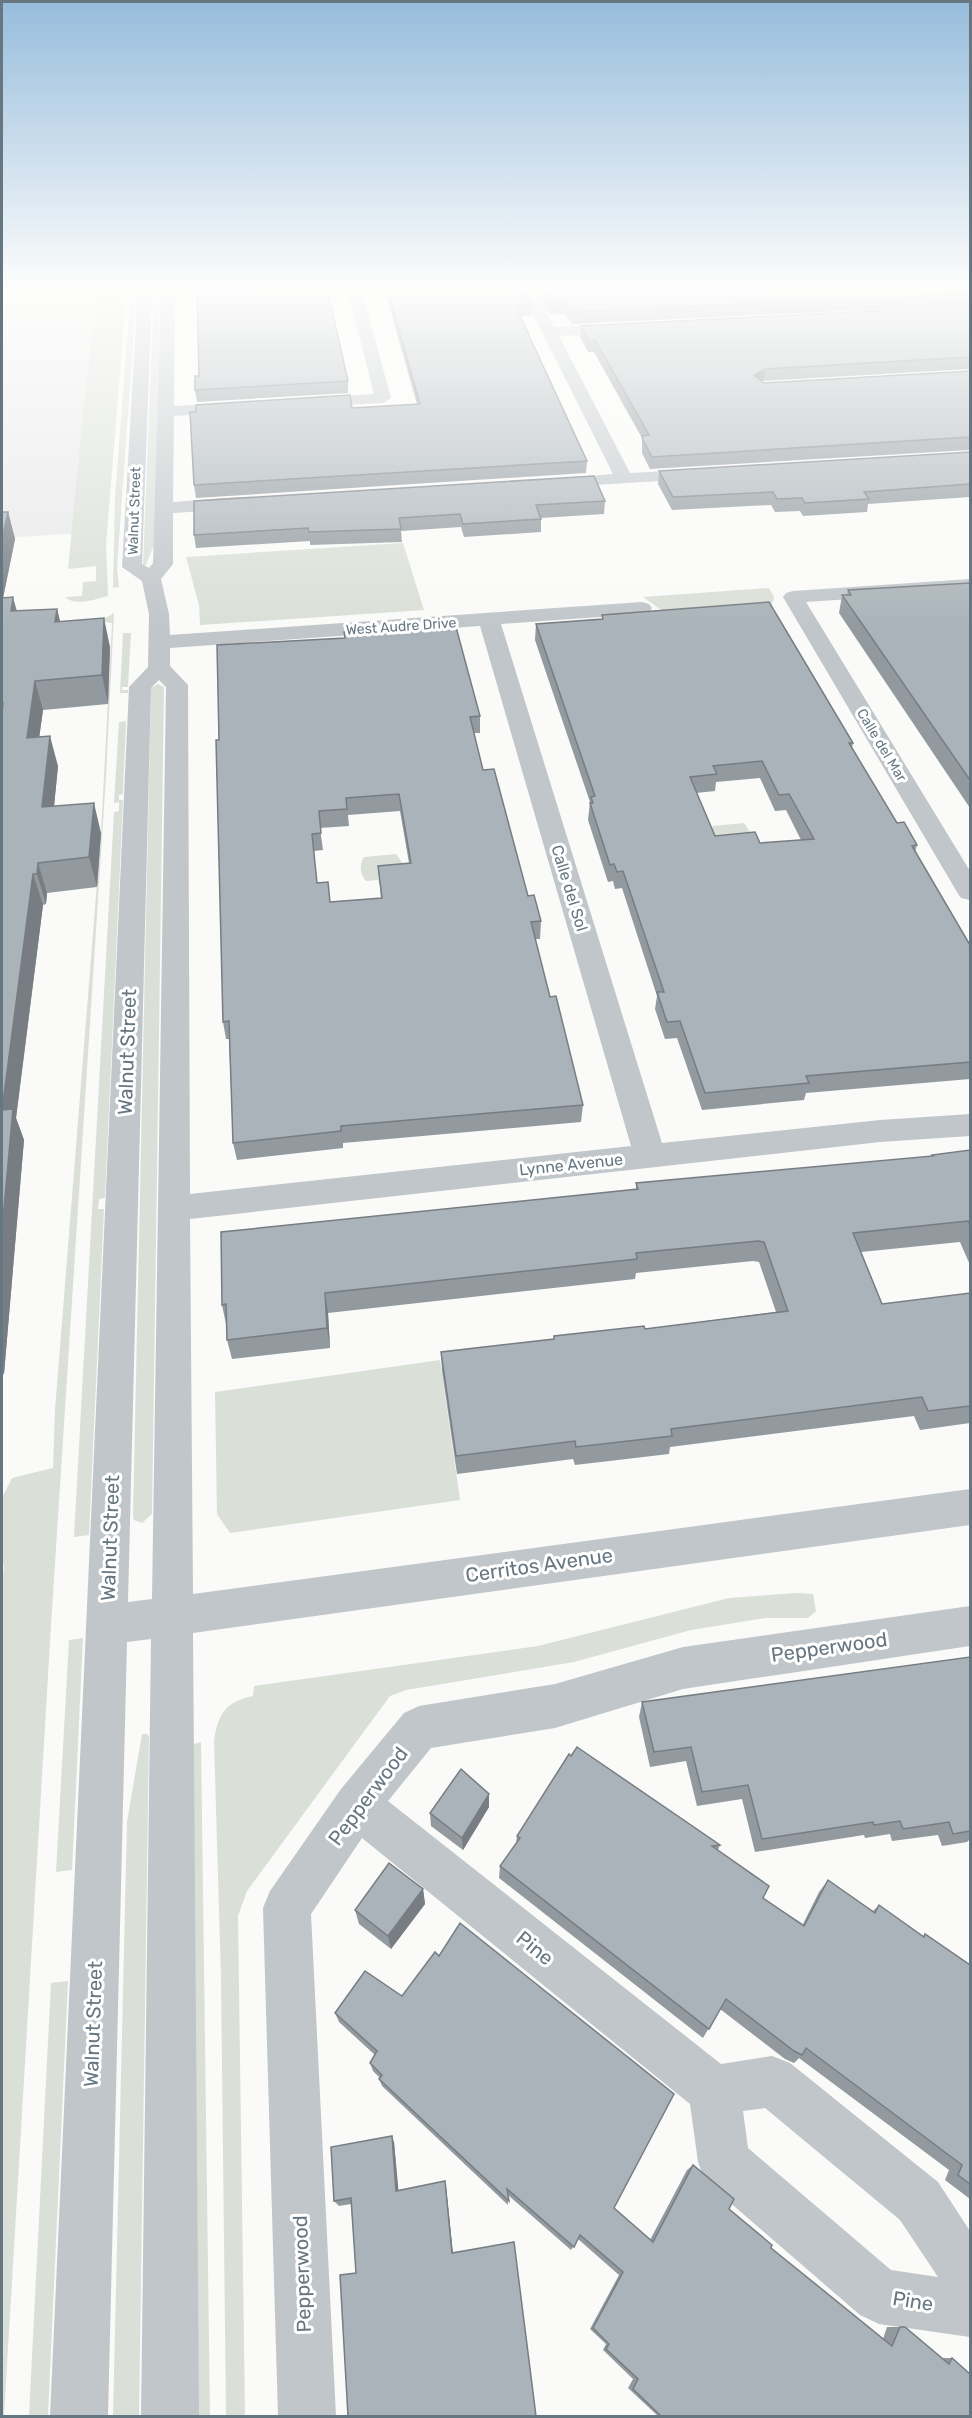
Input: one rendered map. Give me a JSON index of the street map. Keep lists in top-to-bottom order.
{
  "streets": {
    "street": [
      "Walnut Street",
      "West Audre Drive",
      "Calle del Mar",
      "Calle del Sol",
      "Lynne Avenue",
      "Cerritos Avenue",
      "Pepperwood",
      "Pine"
    ]
  },
  "crossings": [
    ["Walnut Street", "West Audre Drive"],
    ["Walnut Street", "Cerritos Avenue"],
    ["West Audre Drive", "Calle del Sol"],
    ["Calle del Sol", "Lynne Avenue"],
    ["Pepperwood", "Pine"]
  ]
}
